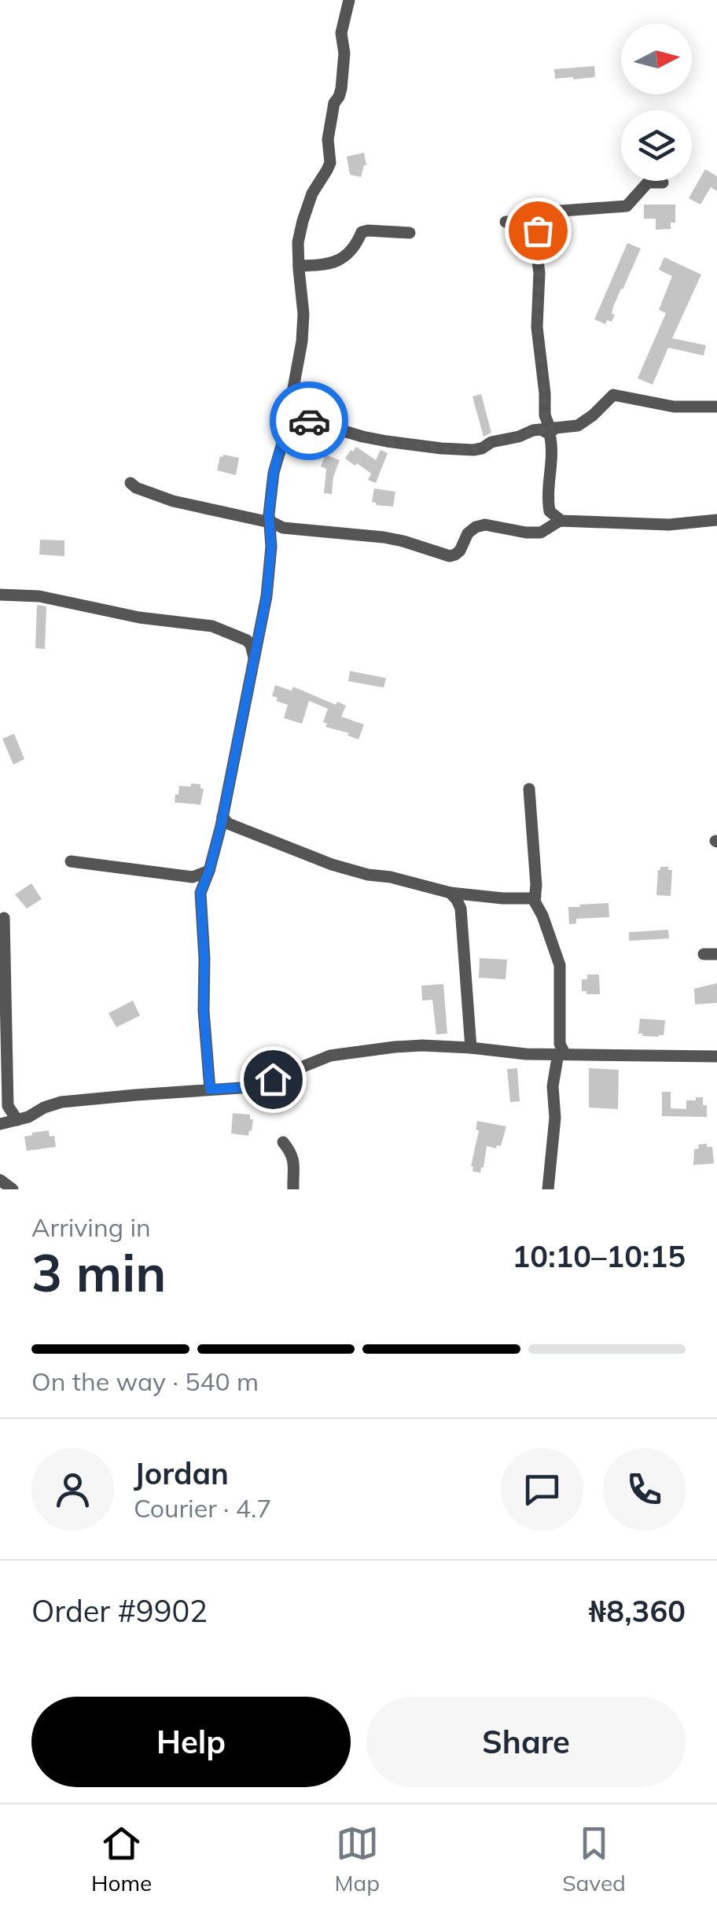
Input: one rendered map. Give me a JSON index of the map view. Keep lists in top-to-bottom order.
{
  "north": "right",
  "page": {
    "heading": ["3 min", "Arriving in", "10:10–10:15"],
    "panel": [
      "Jordan",
      "Courier · 4.7",
      "Order #9902",
      "₦8,360"
    ],
    "bar": "On the way · 540 m",
    "buttons": ["Help", "Share"],
    "tabs": ["Home", "Map", "Saved"]
  }
}
